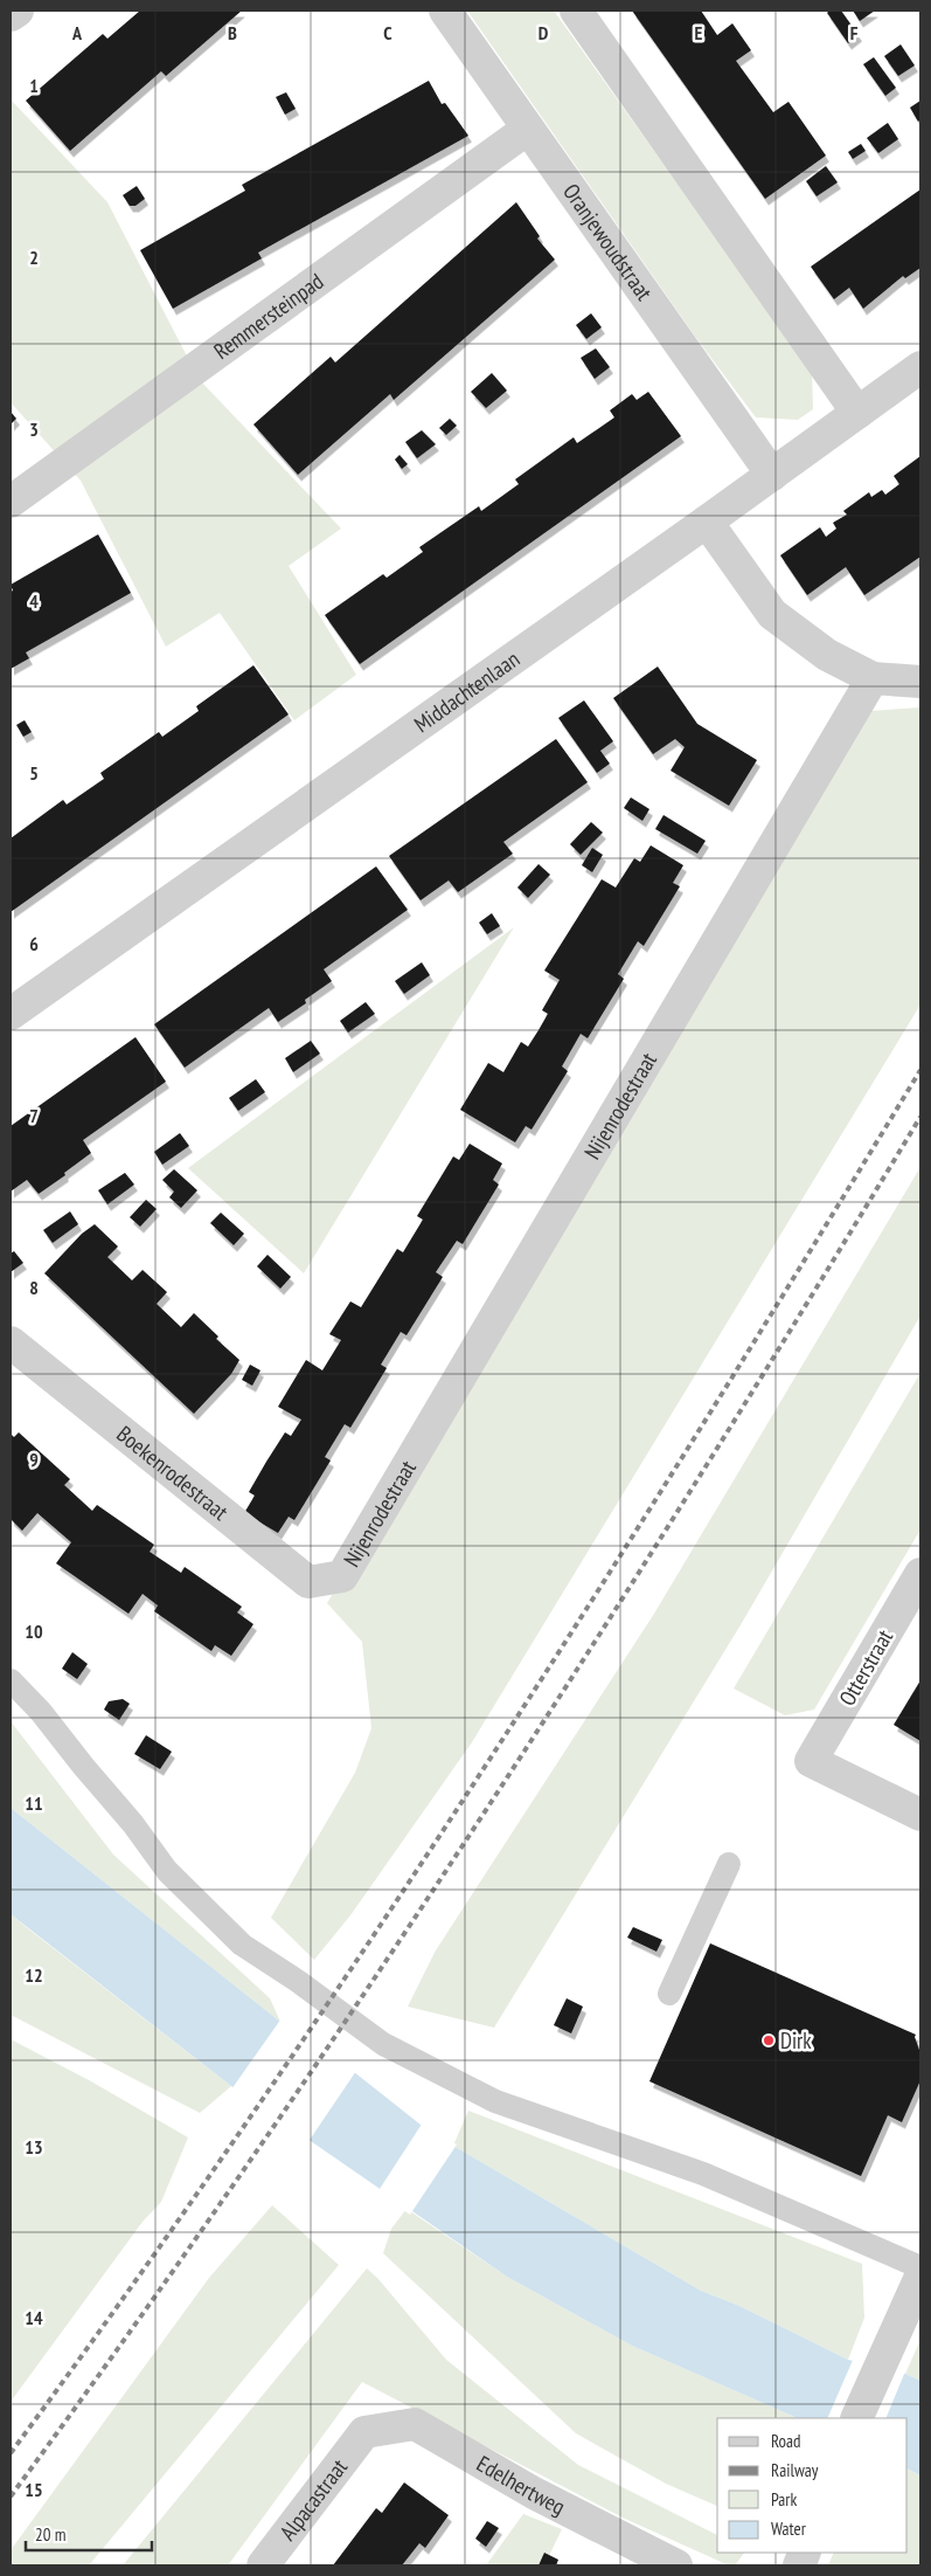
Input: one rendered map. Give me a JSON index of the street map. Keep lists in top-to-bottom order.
{
  "streets": {
    "street": [
      "Oranjewoudstraat",
      "Remmersteinpad",
      "Middachtenlaan",
      "Nijenrodestraat",
      "Boekenrodestraat",
      "Otterstraat",
      "Edelhertweg",
      "Alpacastraat"
    ]
  },
  "crossings": [
    ["Oranjewoudstraat", "Remmersteinpad"],
    ["Oranjewoudstraat", "Middachtenlaan"],
    ["Nijenrodestraat", "Boekenrodestraat"],
    ["Edelhertweg", "Alpacastraat"]
  ],
  "places": ["Dirk"],
  "legend": [
    "Road",
    "Railway",
    "Park",
    "Water"
  ],
  "scale_bar": "20 m",
  "grid": {
    "columns": [
      "A",
      "B",
      "C",
      "D",
      "E",
      "F"
    ],
    "rows": [
      "1",
      "2",
      "3",
      "4",
      "5",
      "6",
      "7",
      "8",
      "9",
      "10",
      "11",
      "12",
      "13",
      "14",
      "15"
    ]
  }
}
